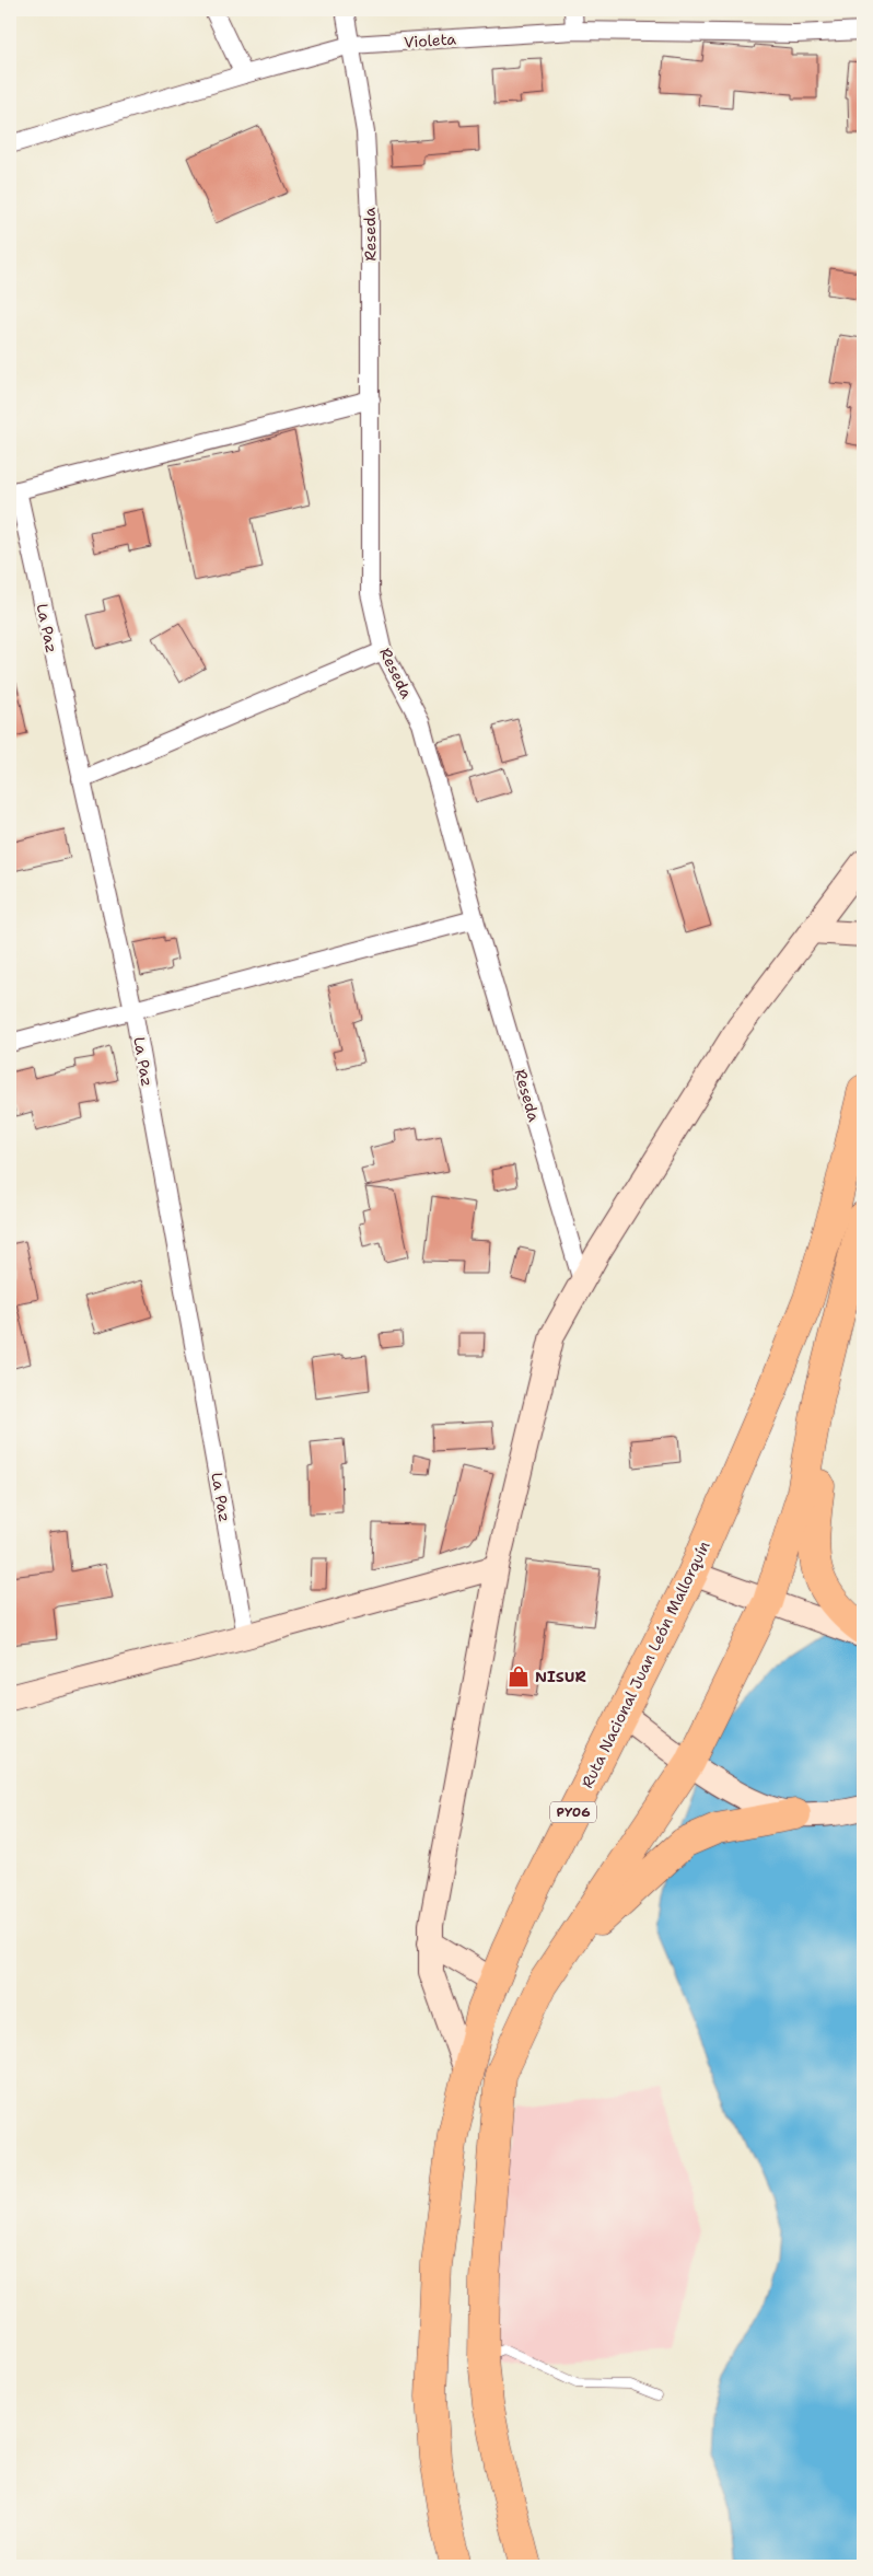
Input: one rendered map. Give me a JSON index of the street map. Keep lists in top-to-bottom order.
{
  "streets": {
    "highway": ["Ruta Nacional Juan León Mallorquín", "PY06"],
    "street": ["Violeta", "Reseda", "La Paz"]
  },
  "crossings": [
    ["Violeta", "Reseda"]
  ],
  "places": {
    "shop": ["NISUR"]
  }
}
